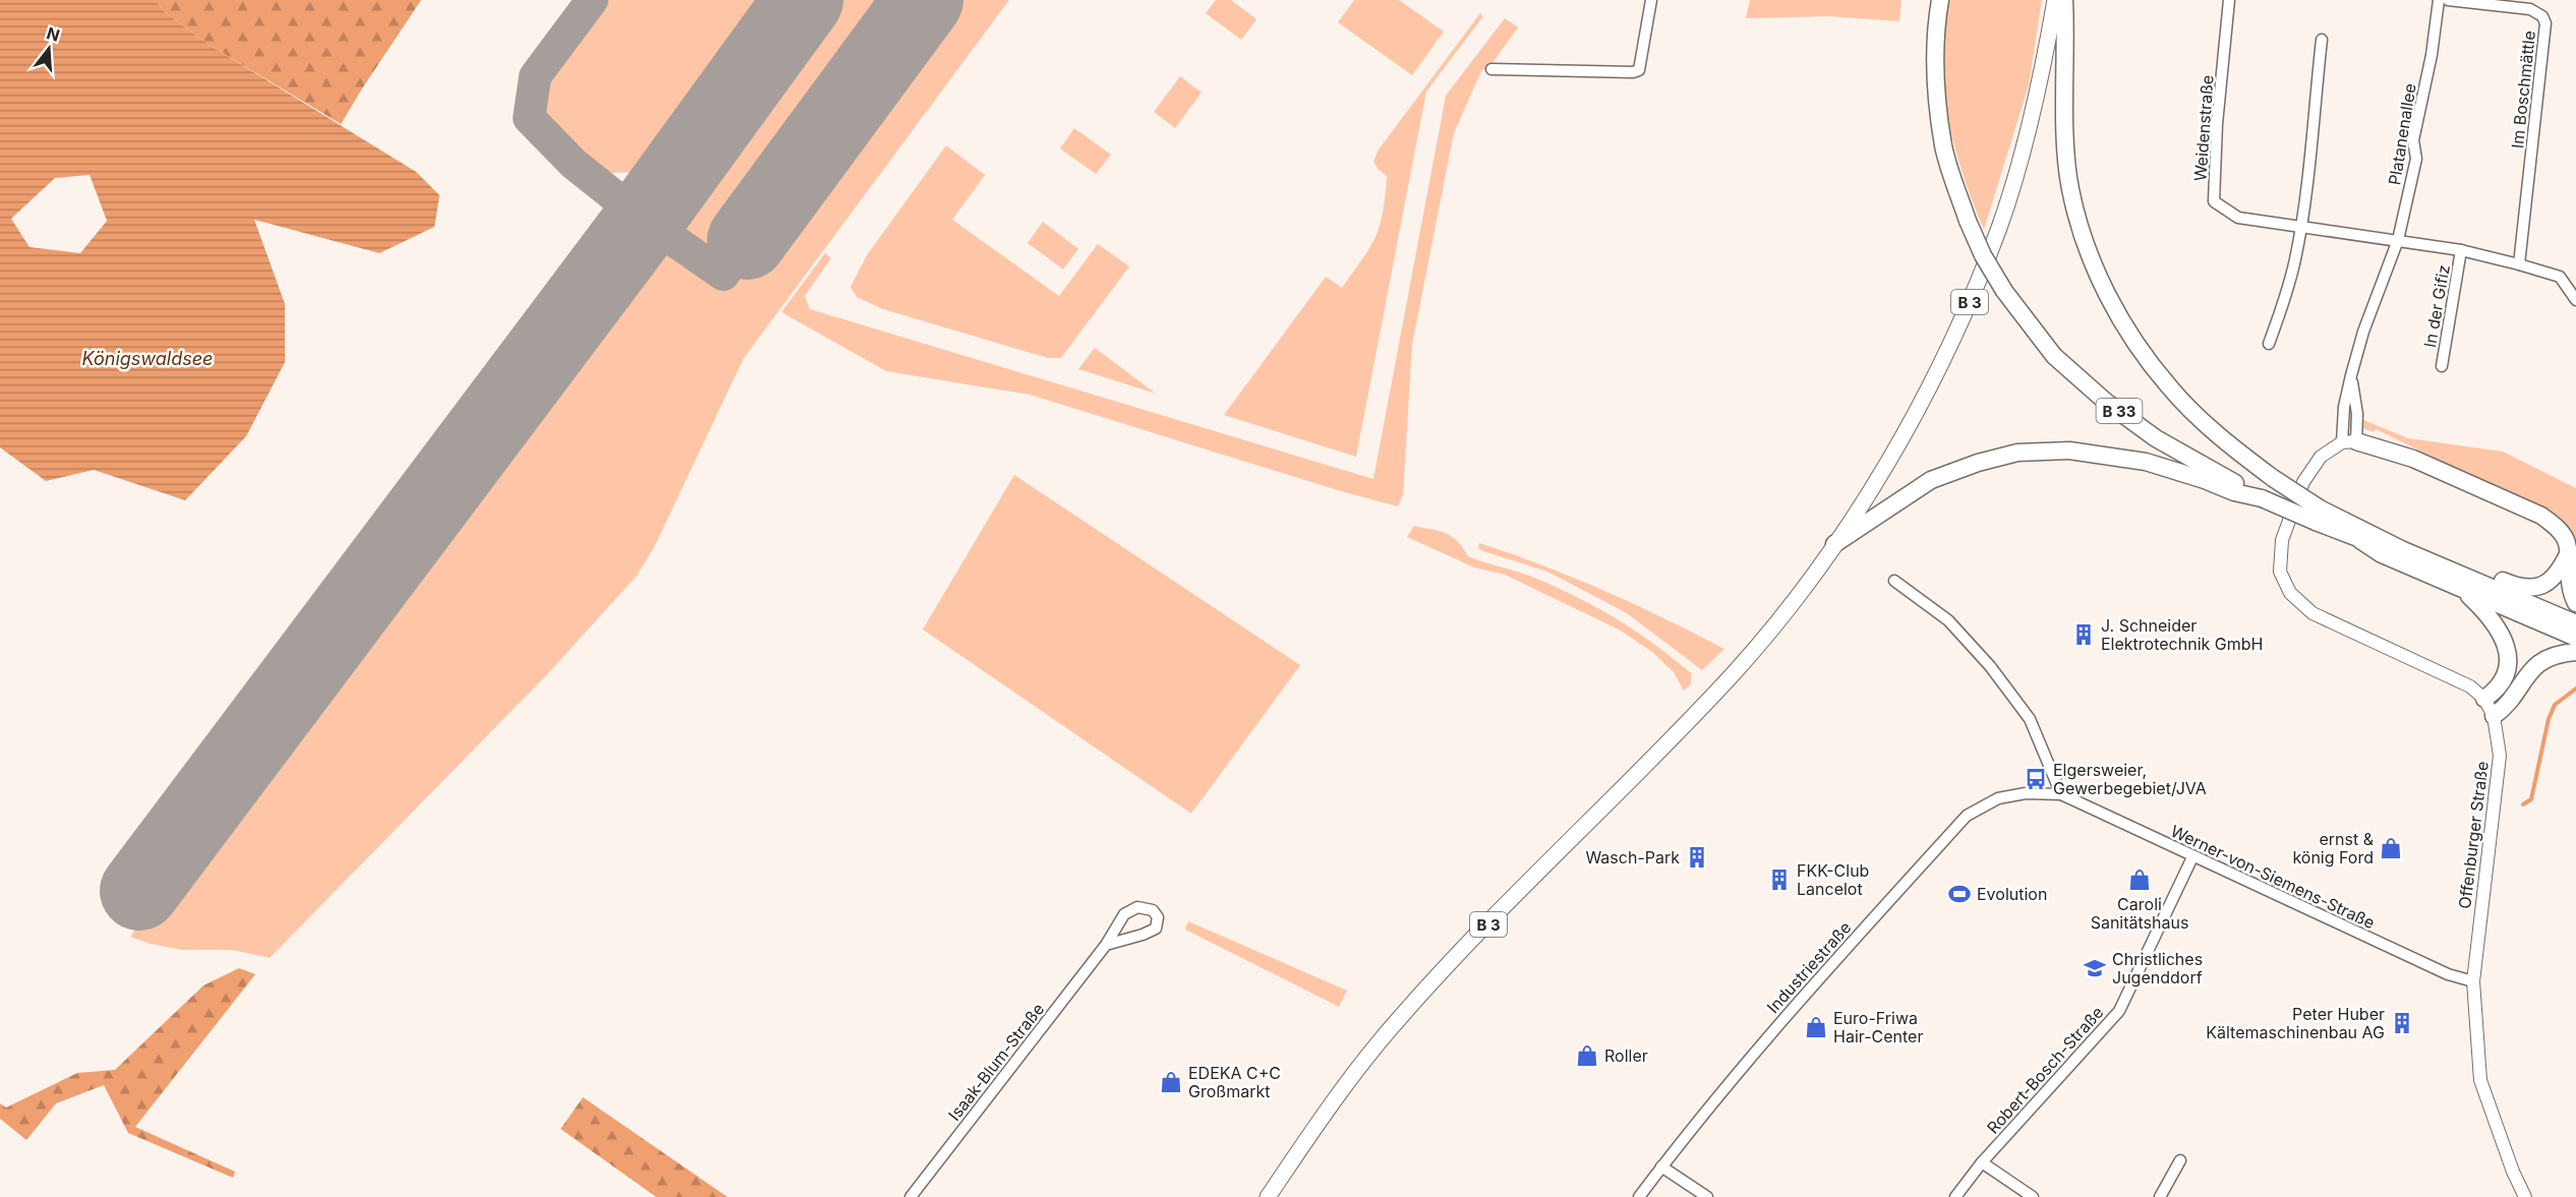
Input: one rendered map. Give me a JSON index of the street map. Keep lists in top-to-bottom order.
{
  "streets": {
    "highway": ["B 33"],
    "main road": ["B 3"],
    "street": [
      "Im Boschmättle",
      "Weidenstraße",
      "Platanenallee",
      "In der Gifiz",
      "Offenburger Straße",
      "Werner-von-Siemens-Straße",
      "Industriestraße",
      "Isaak-Blum-Straße",
      "Robert-Bosch-Straße"
    ]
  },
  "crossings": [
    ["Im Boschmättle", "In der Gifiz"],
    ["Weidenstraße", "Platanenallee"],
    ["Weidenstraße", "In der Gifiz"],
    ["Platanenallee", "In der Gifiz"],
    ["Platanenallee", "Offenburger Straße"],
    ["Offenburger Straße", "Werner-von-Siemens-Straße"],
    ["Werner-von-Siemens-Straße", "Industriestraße"],
    ["Werner-von-Siemens-Straße", "Robert-Bosch-Straße"]
  ],
  "water": ["Königswaldsee"],
  "places": {
    "building": [
      "J. Schneider Elektrotechnik GmbH",
      "Wasch-Park",
      "FKK-Club Lancelot",
      "Peter Huber Kältemaschinenbau AG"
    ],
    "bus stop": ["Elgersweier, Gewerbegebiet/JVA"],
    "shop": [
      "ernst & könig Ford",
      "Caroli Sanitätshaus",
      "Euro-Friwa Hair-Center",
      "Roller",
      "EDEKA C+C Großmarkt"
    ],
    "sports": ["Evolution"],
    "school or university": ["Christliches Jugenddorf"]
  },
  "north": "top"
}
